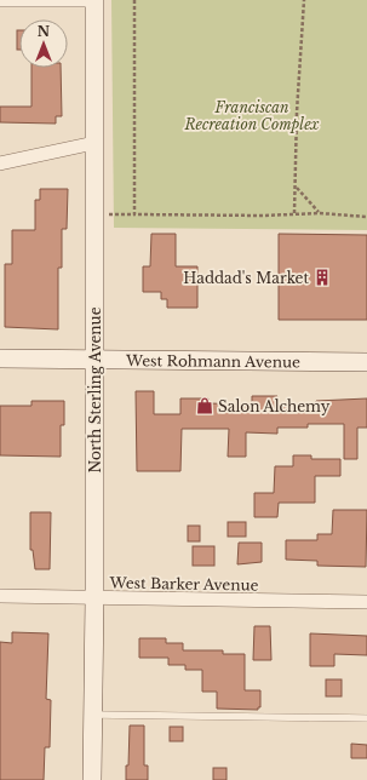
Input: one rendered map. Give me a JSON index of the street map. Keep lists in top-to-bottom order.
{
  "streets": {
    "street": ["West Rohmann Avenue", "North Sterling Avenue", "West Barker Avenue"]
  },
  "crossings": [
    ["West Rohmann Avenue", "North Sterling Avenue"],
    ["North Sterling Avenue", "West Barker Avenue"]
  ],
  "parks": ["Franciscan Recreation Complex"],
  "places": {
    "building": ["Haddad's Market"],
    "shop": ["Salon Alchemy"]
  },
  "north": "top"
}
